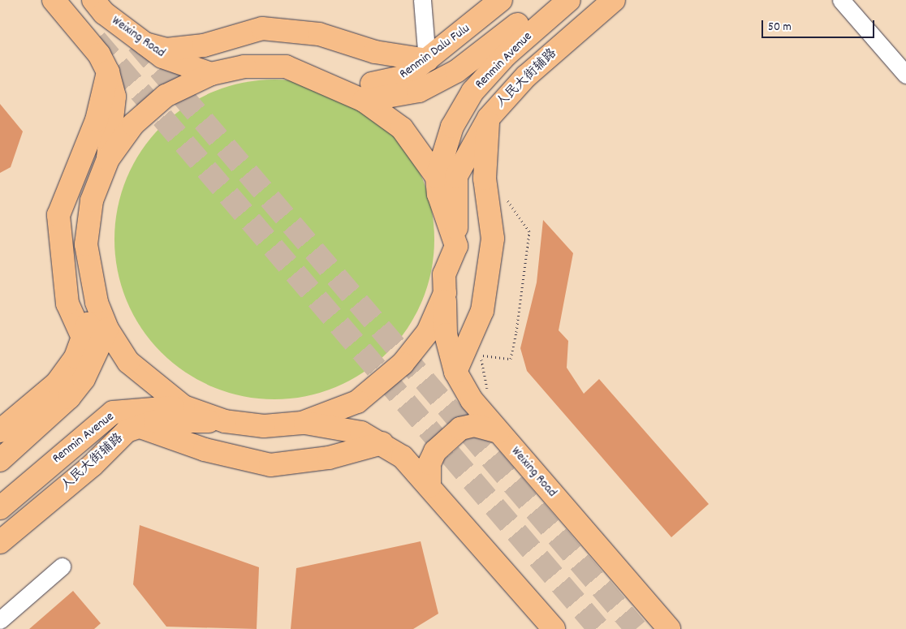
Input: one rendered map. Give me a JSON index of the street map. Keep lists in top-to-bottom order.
{
  "streets": {
    "main road": [
      "Weixing Road",
      "Renmin Dalu Fulu",
      "Renmin Avenue",
      "人民大街辅路"
    ]
  },
  "crossings": [
    ["Weixing Road", "人民大街辅路"]
  ],
  "scale_bar": "50 m"
}
